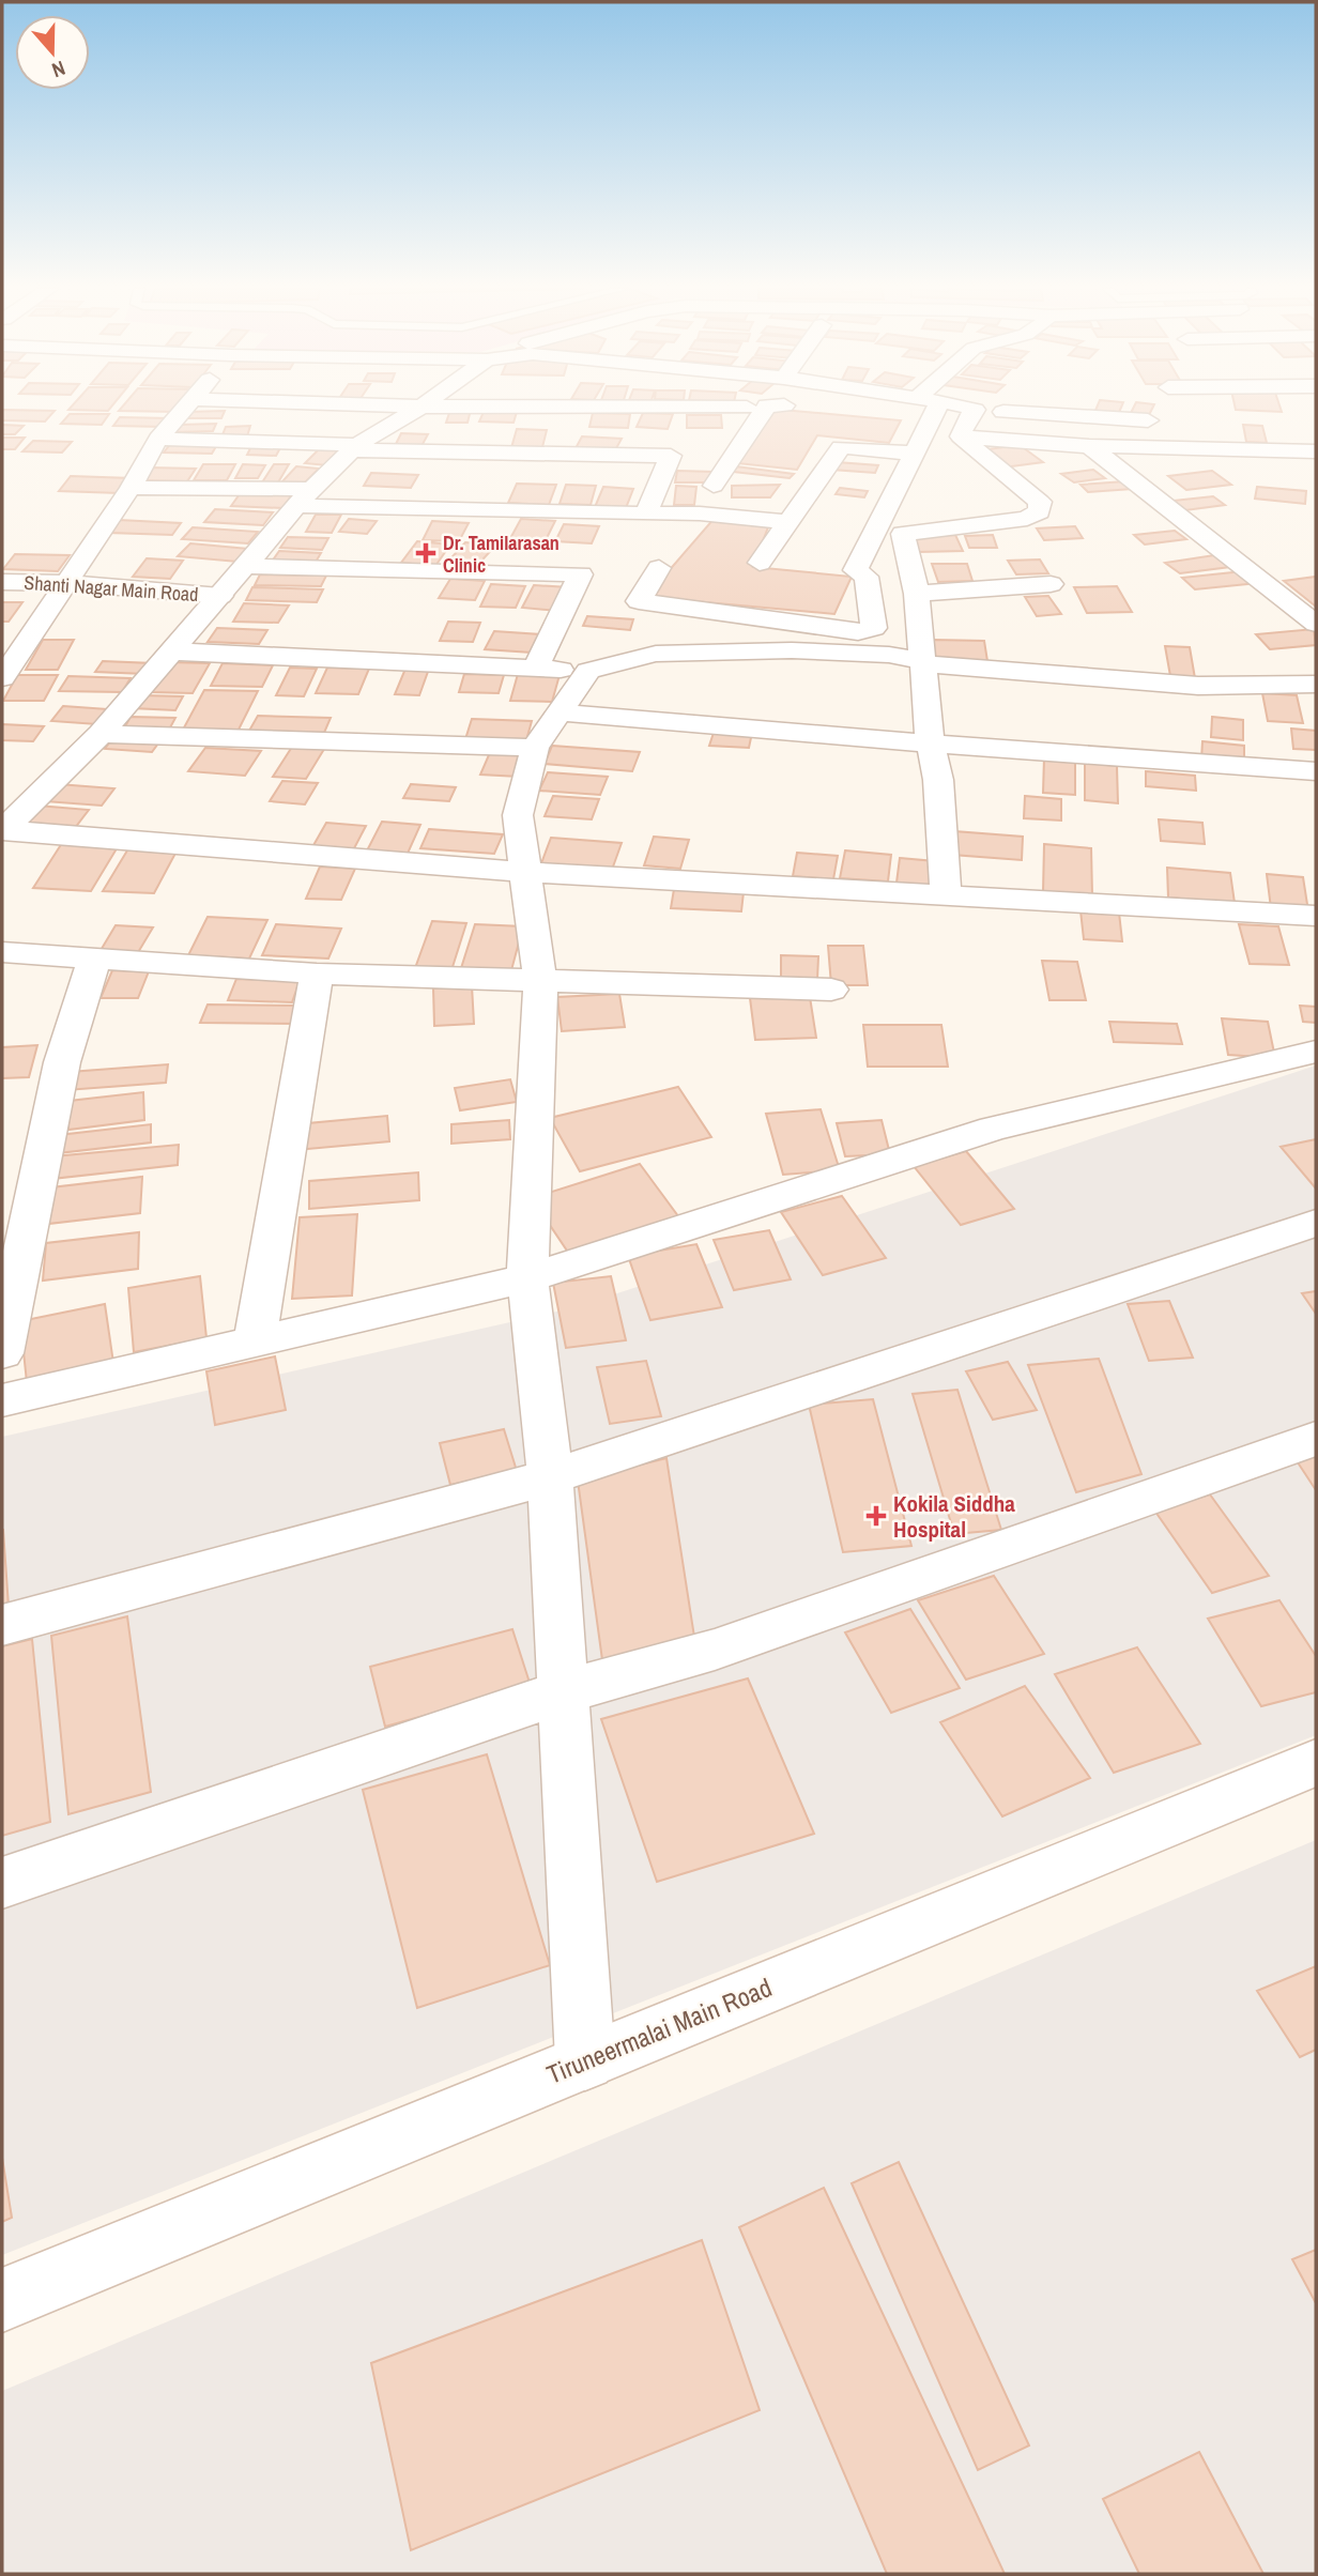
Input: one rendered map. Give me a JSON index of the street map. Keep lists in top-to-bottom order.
{
  "streets": {
    "street": ["Shanti Nagar Main Road", "Tiruneermalai Main Road"]
  },
  "places": {
    "health": ["Dr. Tamilarasan Clinic", "Kokila Siddha Hospital"]
  },
  "north": "bottom"
}
